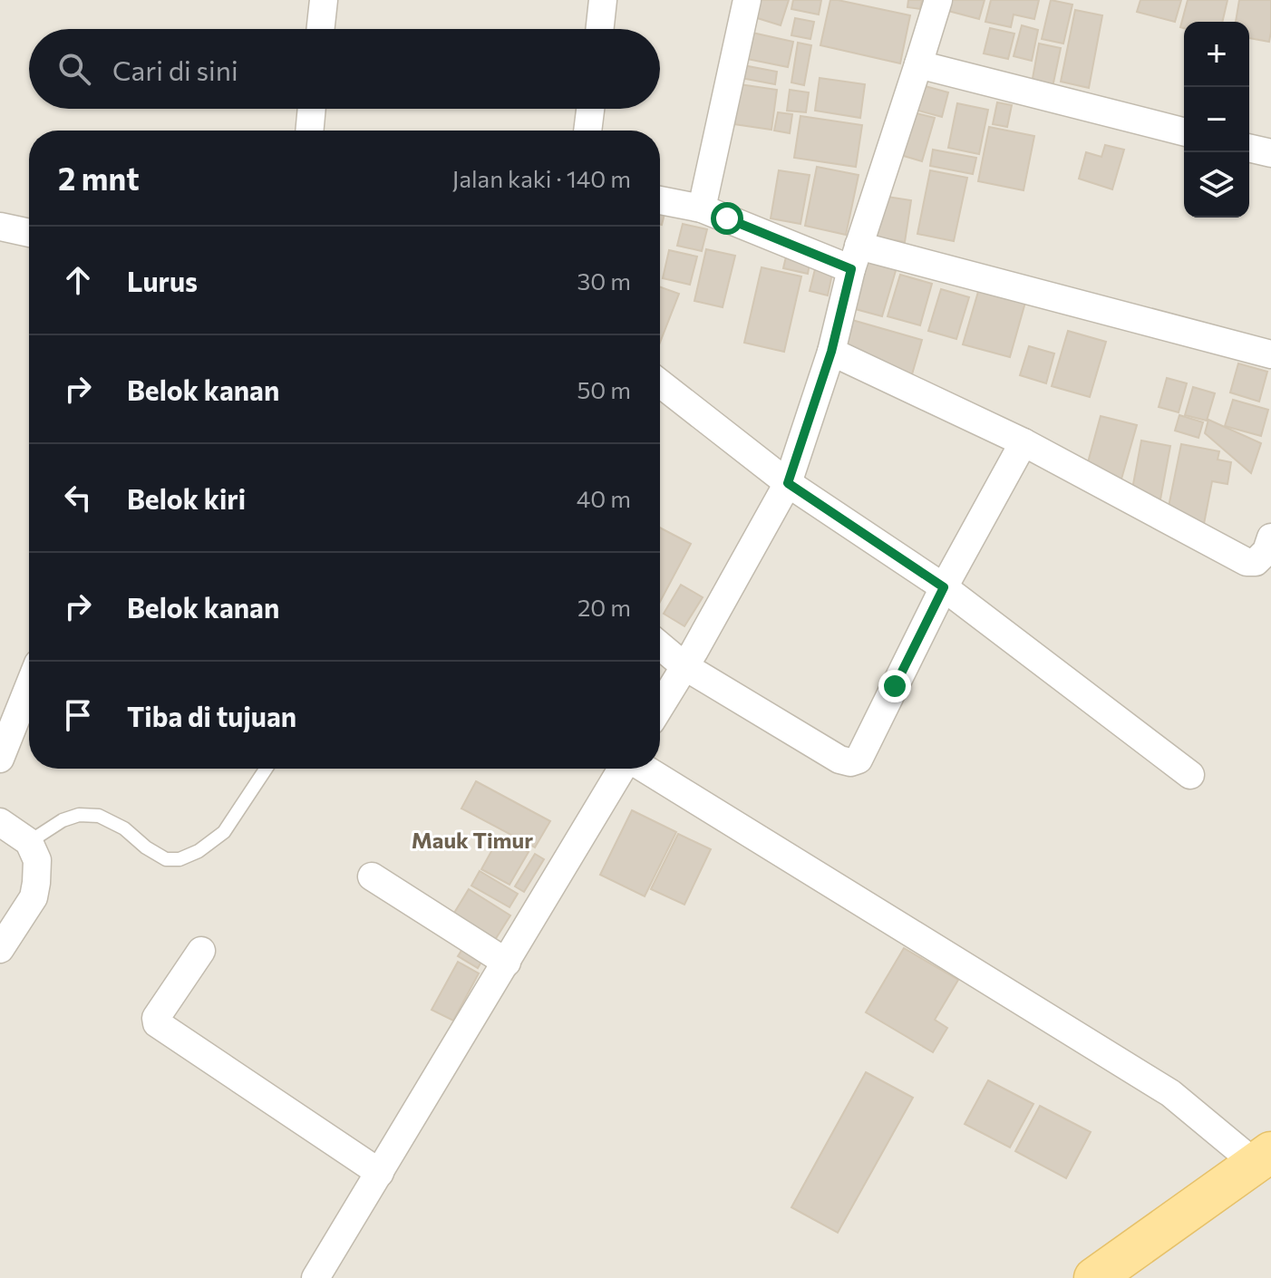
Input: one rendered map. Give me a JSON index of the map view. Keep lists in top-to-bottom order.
{
  "districts": ["Mauk Timur"],
  "page": {
    "map_buttons": ["+", "−"],
    "search": "Cari di sini",
    "heading": ["2 mnt", "Jalan kaki · 140 m"],
    "list": [
      ["Lurus", "30 m"],
      ["Belok kanan", "50 m"],
      ["Belok kiri", "40 m"],
      ["Belok kanan", "20 m"],
      "Tiba di tujuan"
    ]
  }
}
